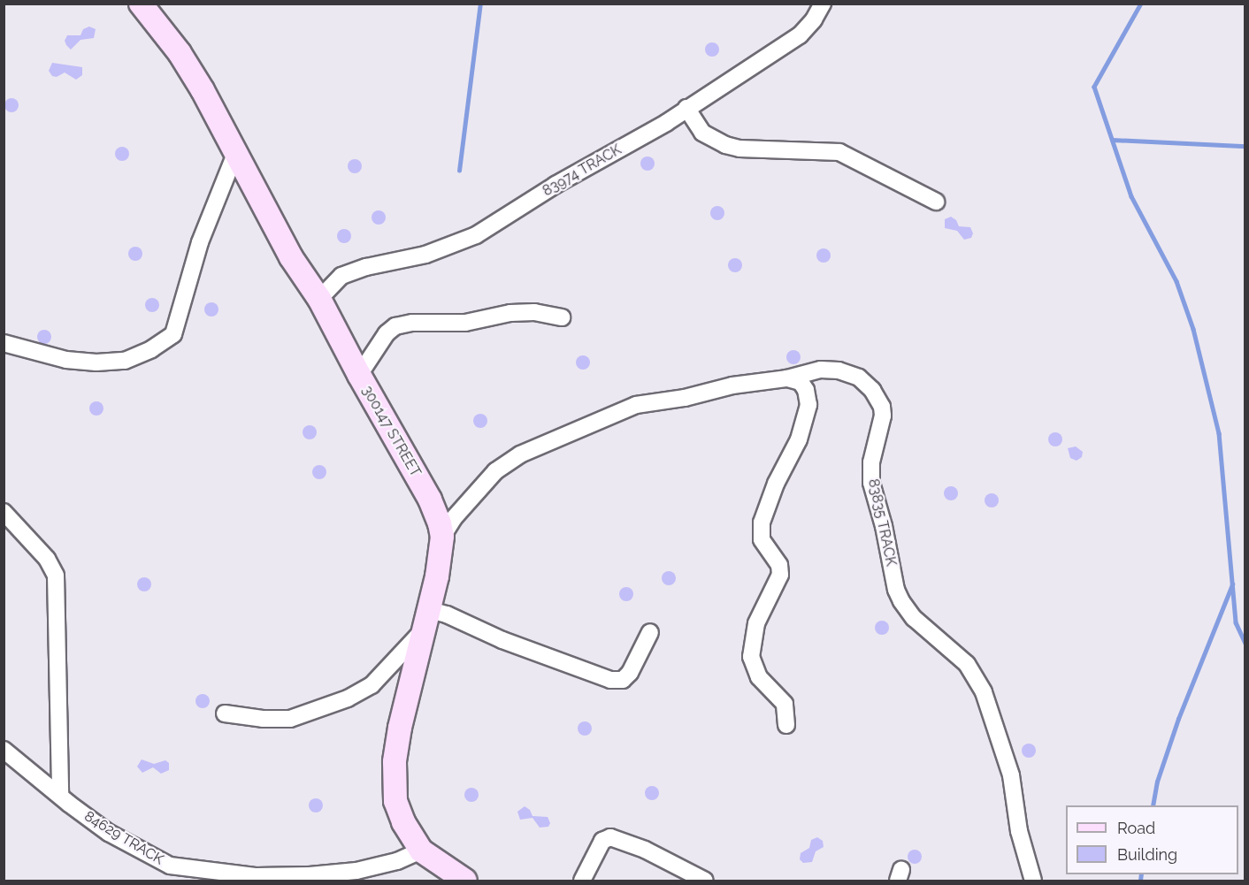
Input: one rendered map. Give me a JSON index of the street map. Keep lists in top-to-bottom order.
{
  "streets": {
    "street": [
      "83974 TRACK",
      "300147 STREET",
      "83835 TRACK",
      "84629 TRACK"
    ]
  },
  "crossings": [
    ["83974 TRACK", "300147 STREET"],
    ["300147 STREET", "83835 TRACK"],
    ["300147 STREET", "84629 TRACK"]
  ],
  "legend": ["Road", "Building"]
}
